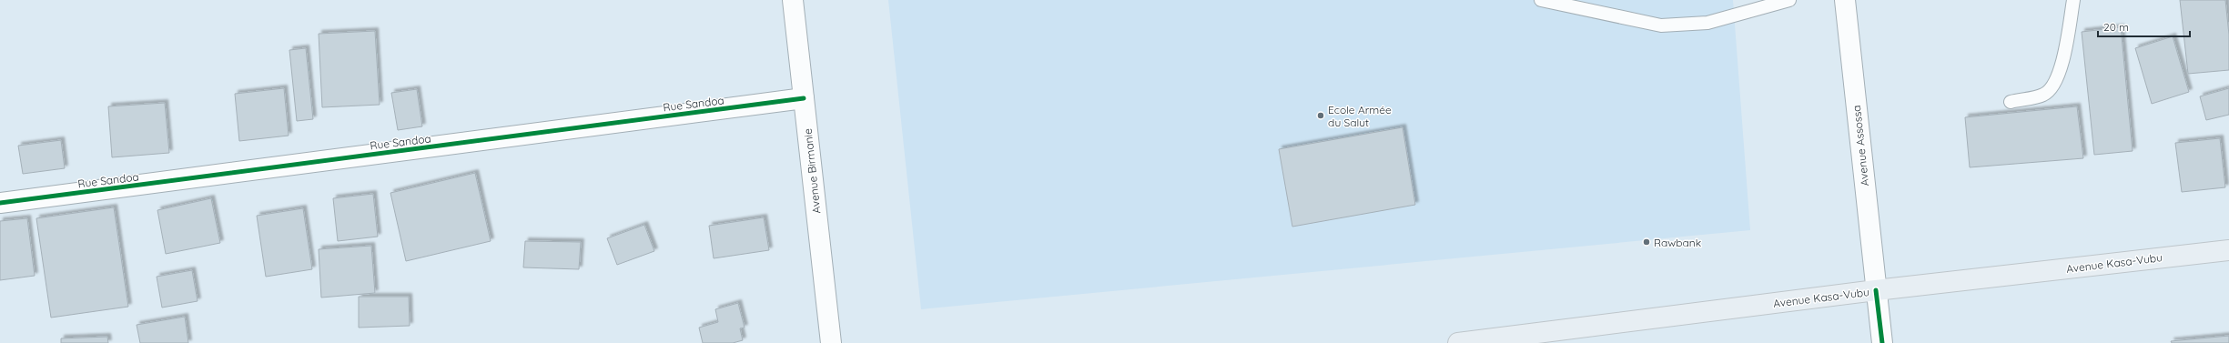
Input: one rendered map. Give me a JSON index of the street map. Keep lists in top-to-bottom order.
{
  "streets": {
    "main road": ["Avenue Kasa-Vubu"],
    "street": ["Rue Sandoa", "Avenue Assossa", "Avenue Birmanie"]
  },
  "crossings": [
    ["Rue Sandoa", "Avenue Birmanie"],
    ["Avenue Assossa", "Avenue Kasa-Vubu"]
  ],
  "places": ["Ecole Armée du Salut", "Rawbank"],
  "scale_bar": "20 m"
}
